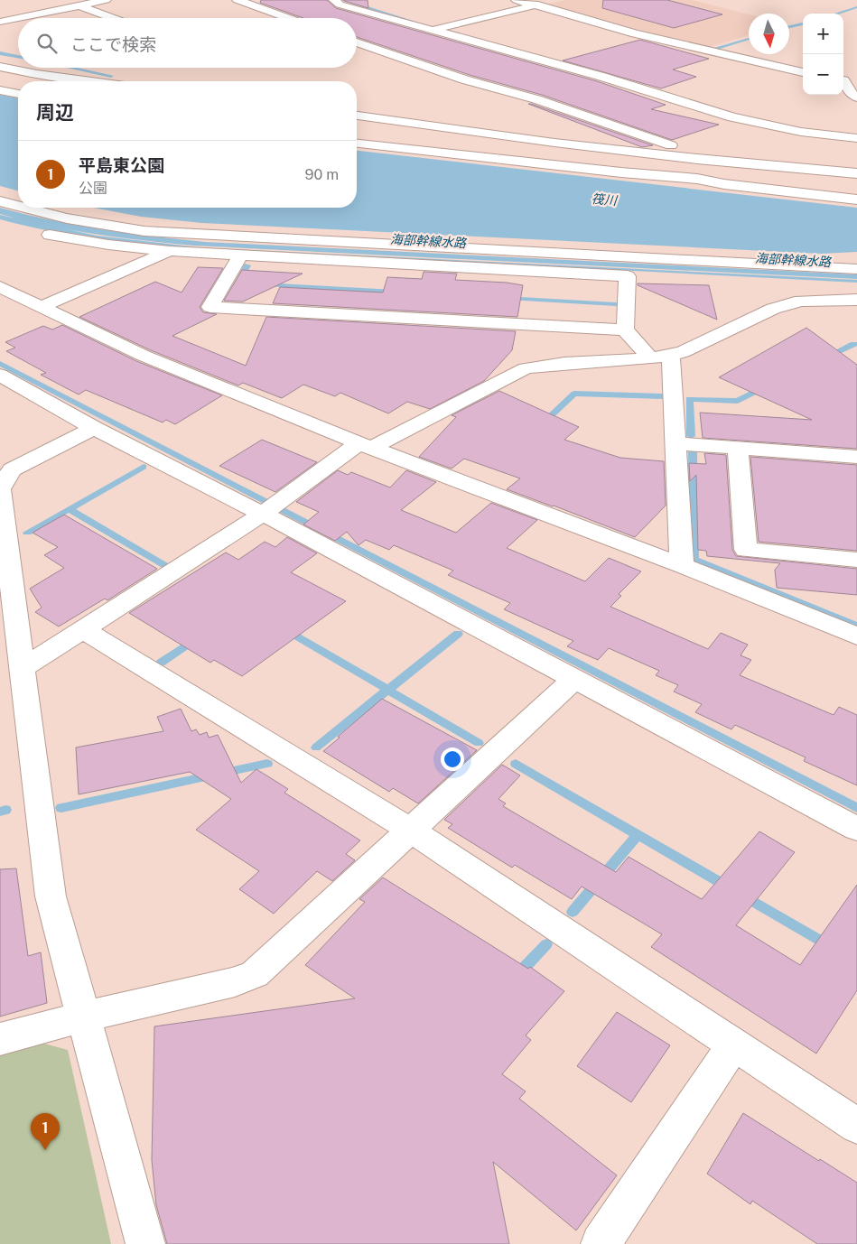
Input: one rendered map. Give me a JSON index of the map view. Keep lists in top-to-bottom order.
{
  "water": ["筏川", "海部幹線水路"],
  "north": "bottom",
  "page": {
    "map_buttons": ["+", "−"],
    "search": "ここで検索",
    "heading": "周辺",
    "list": [
      {
        "mark": "1",
        "name": "平島東公園",
        "note": "公園",
        "value": "90 m"
      }
    ],
    "pins": "1"
  }
}
